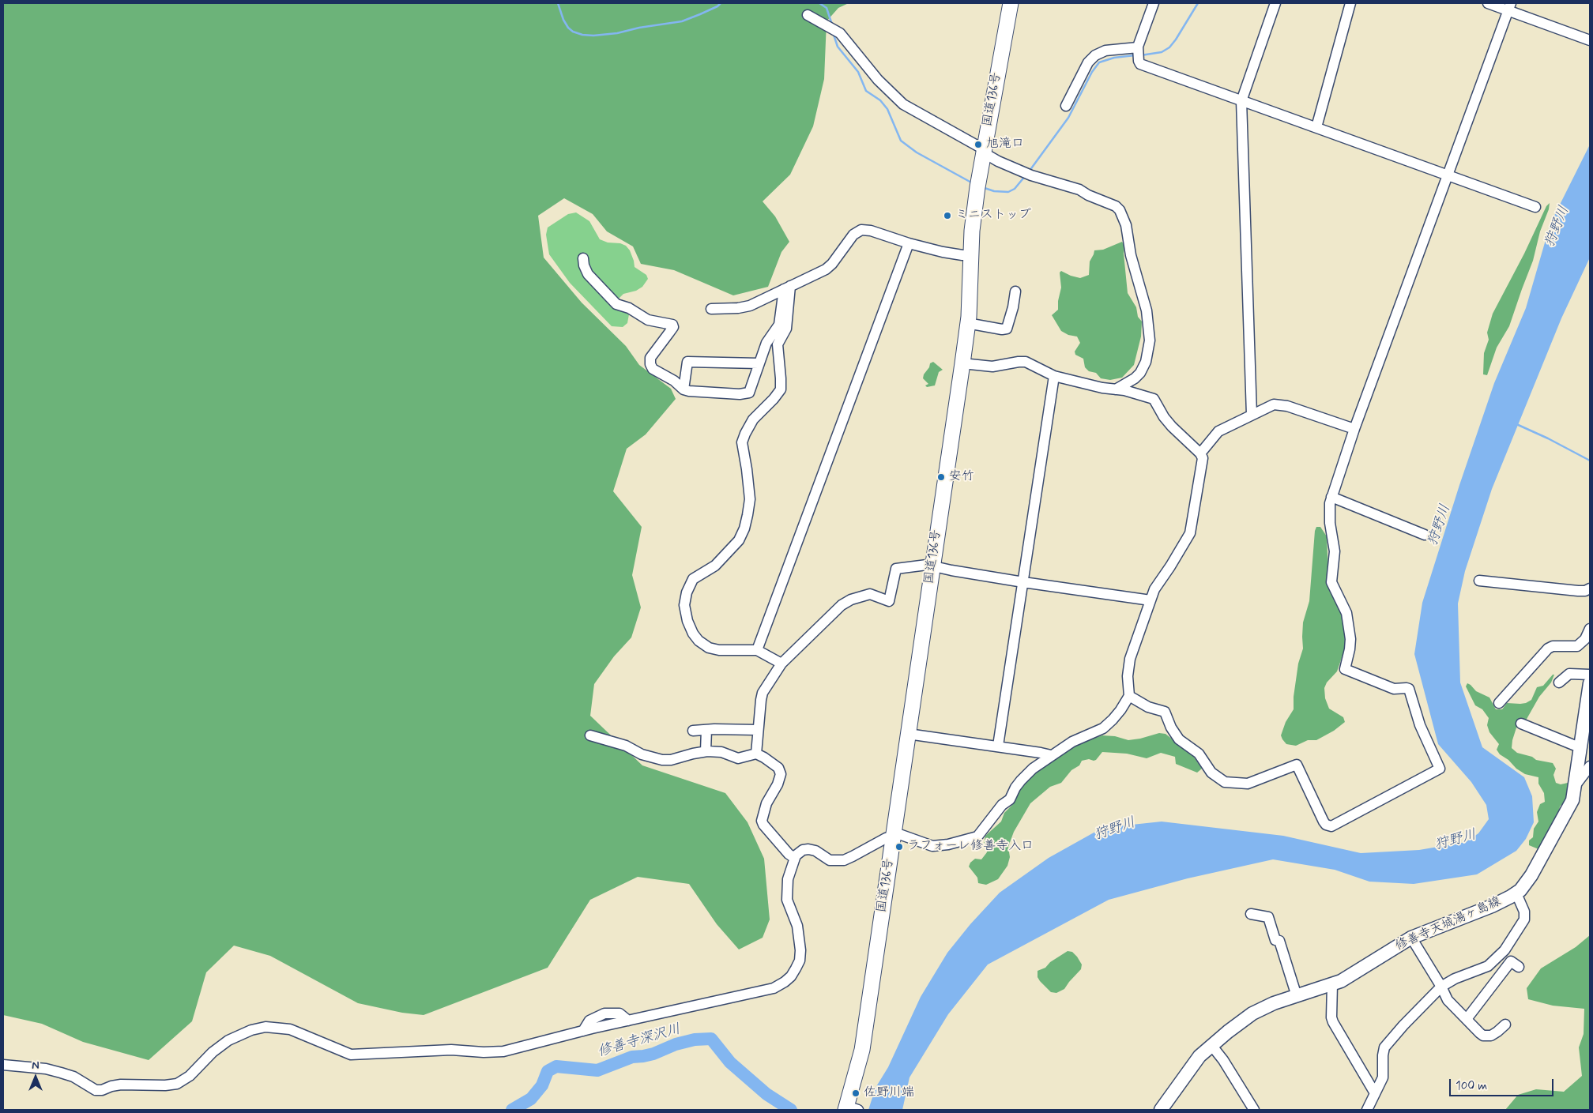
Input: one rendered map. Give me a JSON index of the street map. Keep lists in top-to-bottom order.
{
  "streets": {
    "highway": ["国道136号"],
    "main road": ["修善寺天城湯ヶ島線"]
  },
  "water": ["狩野川", "修善寺深沢川"],
  "places": [
    "旭滝口",
    "ミニストップ",
    "安竹",
    "ラフォーレ修善寺入口",
    "佐野川端"
  ],
  "scale_bar": "100 m",
  "north": "top"
}
